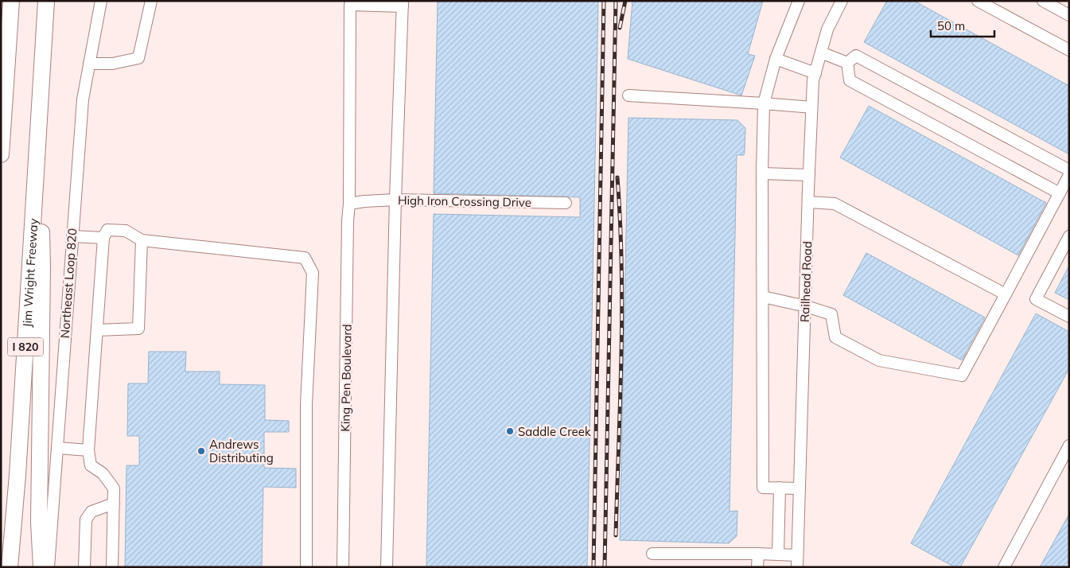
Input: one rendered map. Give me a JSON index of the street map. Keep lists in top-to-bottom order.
{
  "streets": {
    "highway": ["Jim Wright Freeway", "I 820"],
    "street": [
      "High Iron Crossing Drive",
      "Railhead Road",
      "Northeast Loop 820",
      "King Pen Boulevard"
    ]
  },
  "crossings": [
    ["High Iron Crossing Drive", "King Pen Boulevard"]
  ],
  "places": ["Saddle Creek", "Andrews Distributing"],
  "scale_bar": "50 m"
}
